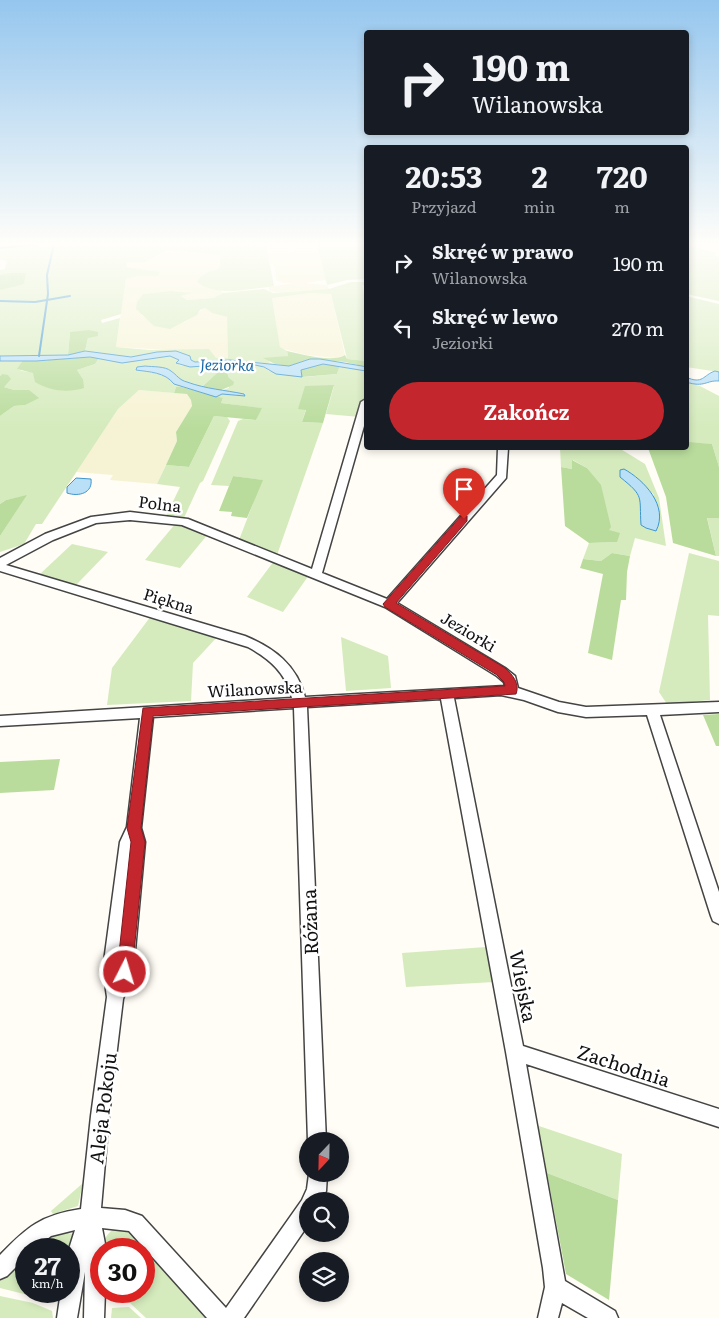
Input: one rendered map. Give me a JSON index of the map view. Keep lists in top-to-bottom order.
{
  "streets": {
    "street": [
      "Polna",
      "Piękna",
      "Jeziorki",
      "Wilanowska",
      "Różana",
      "Wiejska",
      "Zachodnia",
      "Aleja Pokoju"
    ]
  },
  "crossings": [
    ["Polna", "Piękna"],
    ["Polna", "Jeziorki"],
    ["Piękna", "Wilanowska"],
    ["Piękna", "Różana"],
    ["Jeziorki", "Wilanowska"],
    ["Wilanowska", "Różana"],
    ["Wilanowska", "Wiejska"],
    ["Wilanowska", "Aleja Pokoju"],
    ["Wiejska", "Zachodnia"]
  ],
  "water": ["Jeziorka"],
  "north": "bottom",
  "page": {
    "turn": ["190 m", "Wilanowska"],
    "eta": [
      "20:53",
      "Przyjazd",
      "2",
      "min",
      "720",
      "m"
    ],
    "list": [
      {
        "name": "Skręć w prawo",
        "note": "Wilanowska",
        "value": "190 m"
      },
      {
        "name": "Skręć w lewo",
        "note": "Jeziorki",
        "value": "270 m"
      }
    ],
    "buttons": "Zakończ",
    "speed": "27 km/h",
    "limit": "30"
  }
}
